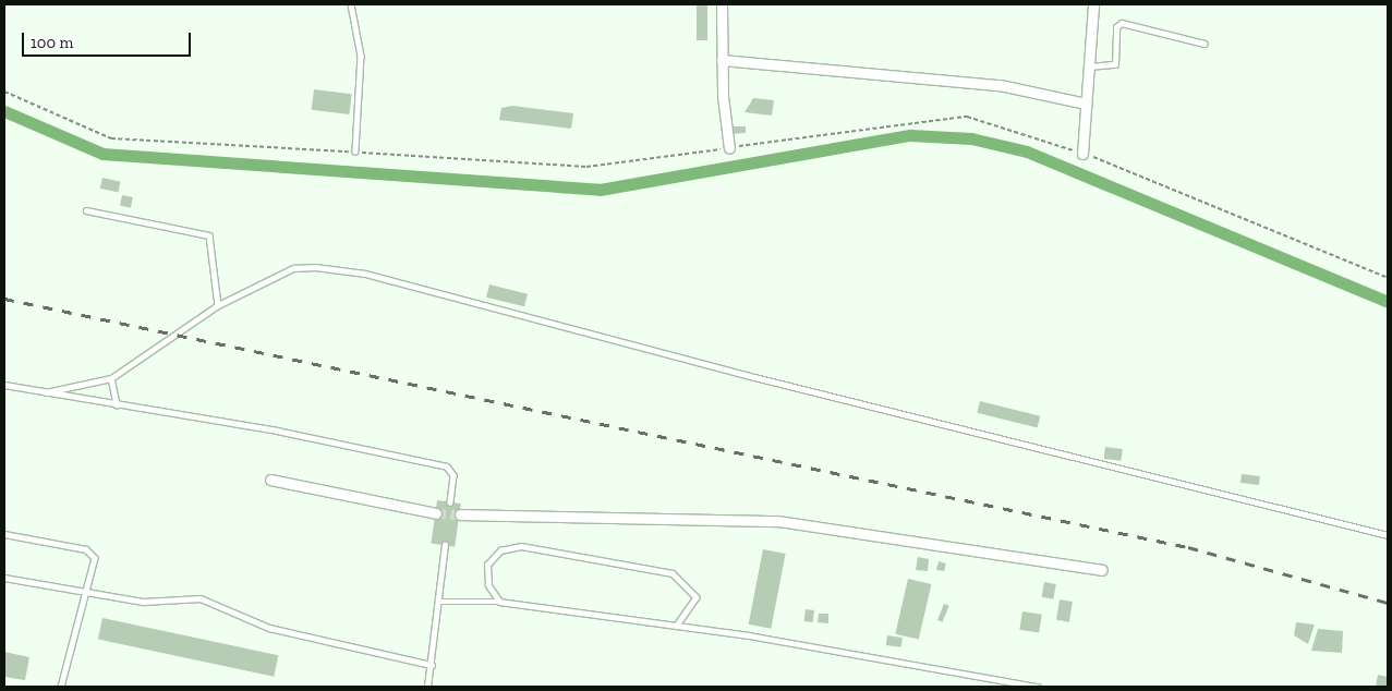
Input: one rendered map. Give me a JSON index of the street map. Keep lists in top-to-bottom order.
{
  "scale_bar": "100 m"
}
